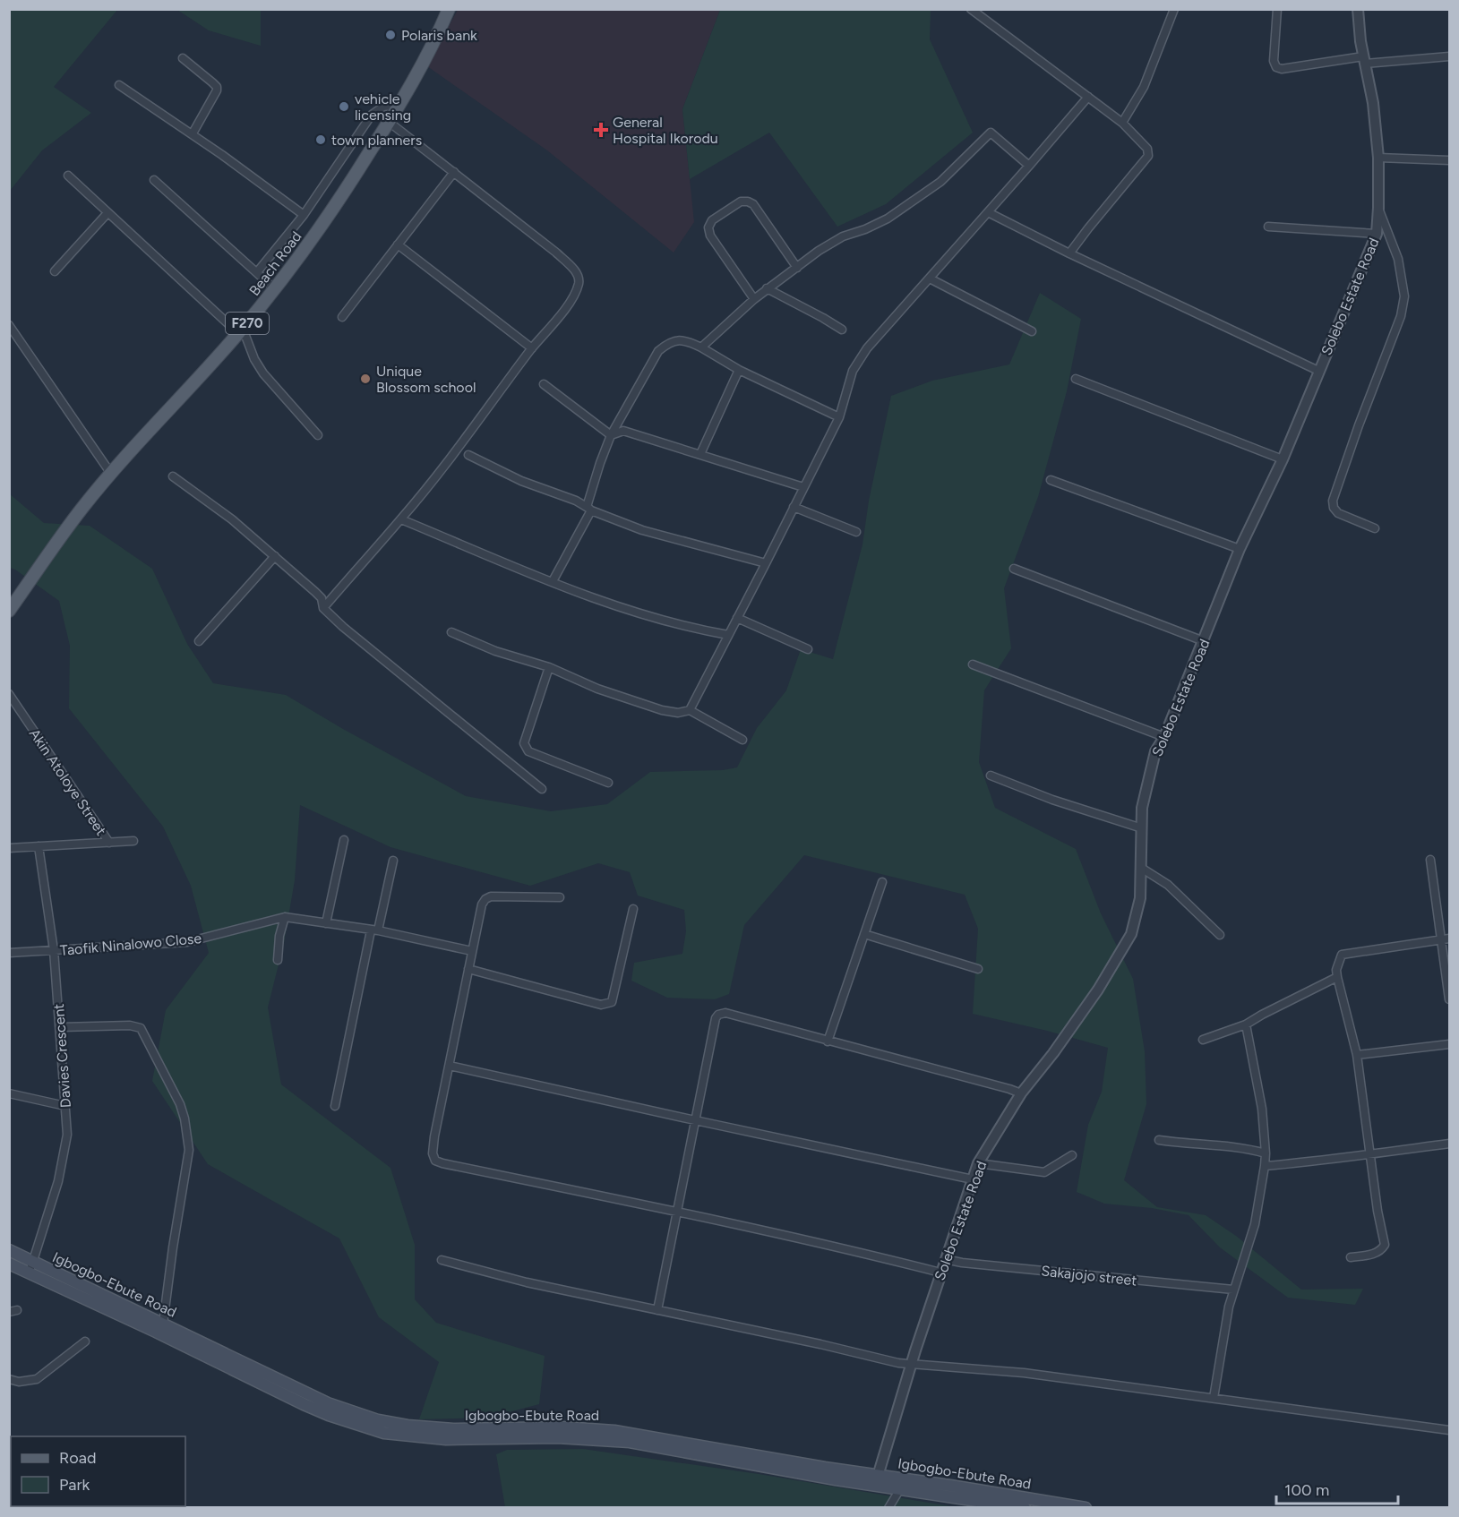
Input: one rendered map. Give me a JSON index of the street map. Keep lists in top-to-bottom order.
{
  "streets": {
    "main road": ["Beach Road", "F270", "Igbogbo-Ebute Road"],
    "street": [
      "Solebo Estate Road",
      "Akin Atoloye Street",
      "Taofik Ninalowo Close",
      "Davies Crescent",
      "Sakajojo street"
    ]
  },
  "crossings": [
    ["Solebo Estate Road", "Sakajojo street"],
    ["Solebo Estate Road", "Igbogbo-Ebute Road"],
    ["Taofik Ninalowo Close", "Davies Crescent"],
    ["Davies Crescent", "Igbogbo-Ebute Road"]
  ],
  "places": {
    "other": [
      "Polaris bank",
      "vehicle licensing",
      "town planners",
      "Unique Blossom school"
    ],
    "health": ["General Hospital Ikorodu"]
  },
  "legend": ["Road", "Park"],
  "scale_bar": "100 m"
}
